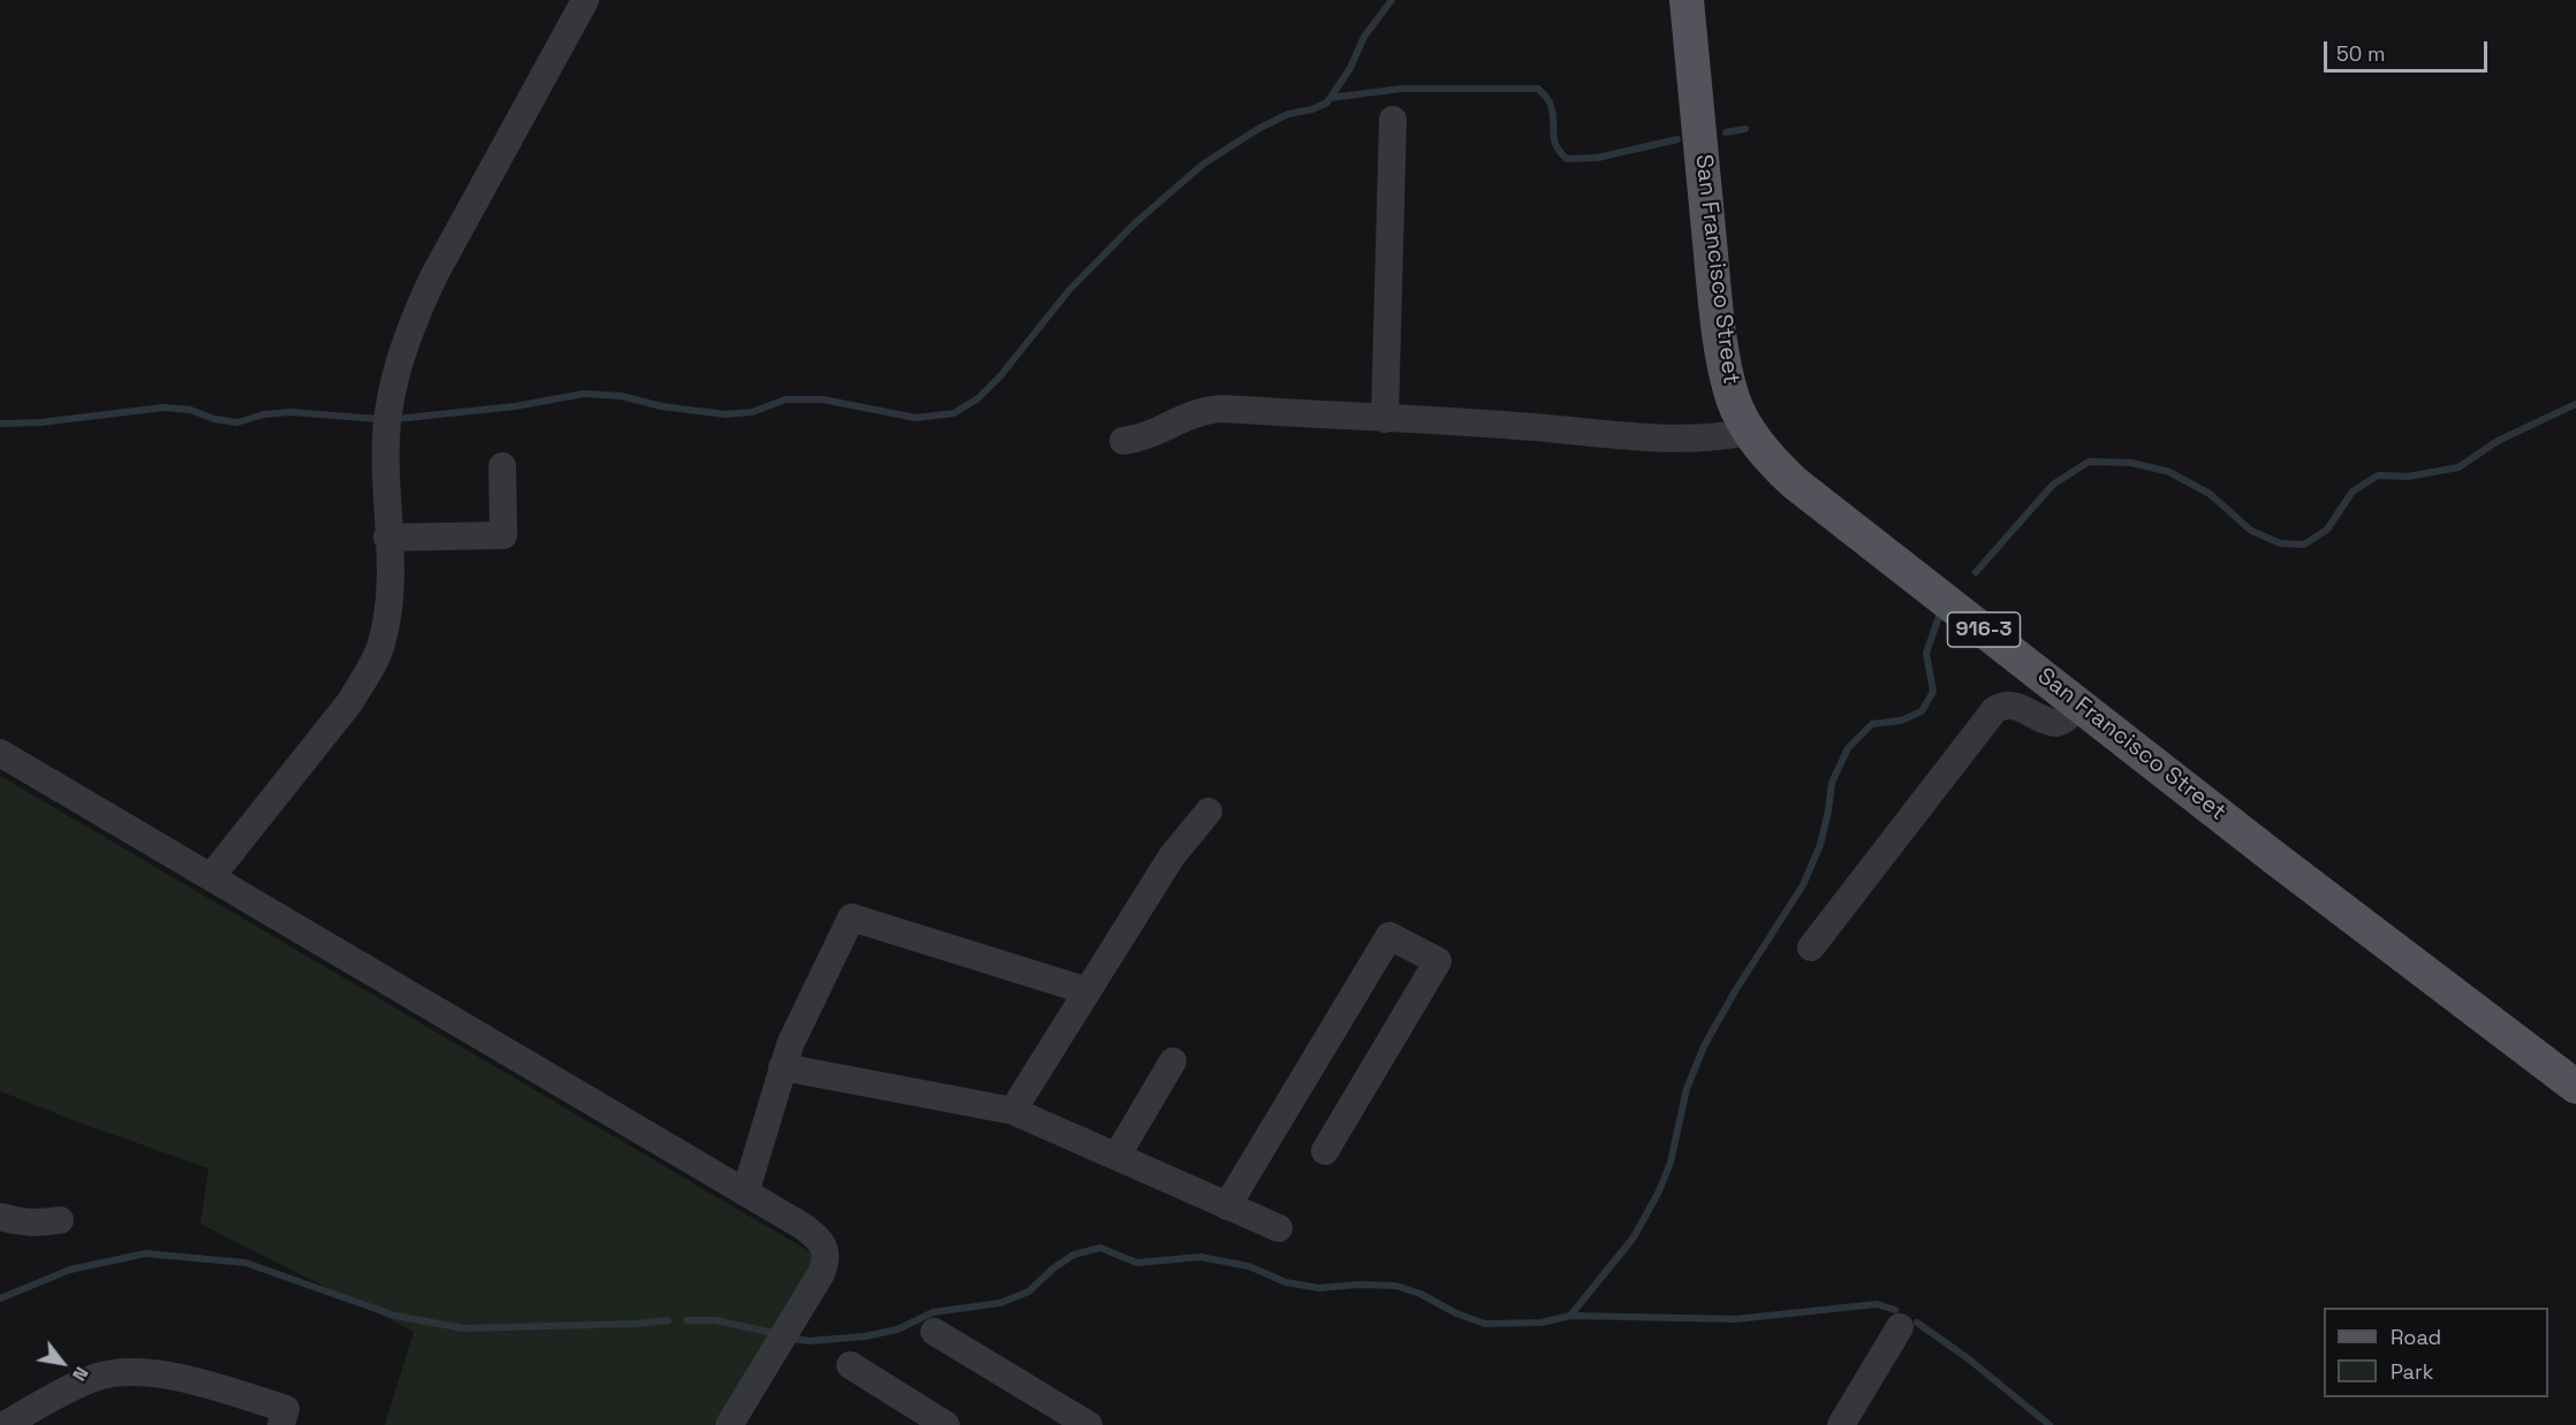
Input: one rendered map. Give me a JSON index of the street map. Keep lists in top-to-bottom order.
{
  "streets": {
    "main road": ["San Francisco Street", "916-3"]
  },
  "legend": ["Road", "Park"],
  "scale_bar": "50 m",
  "north": "bottom right"
}
